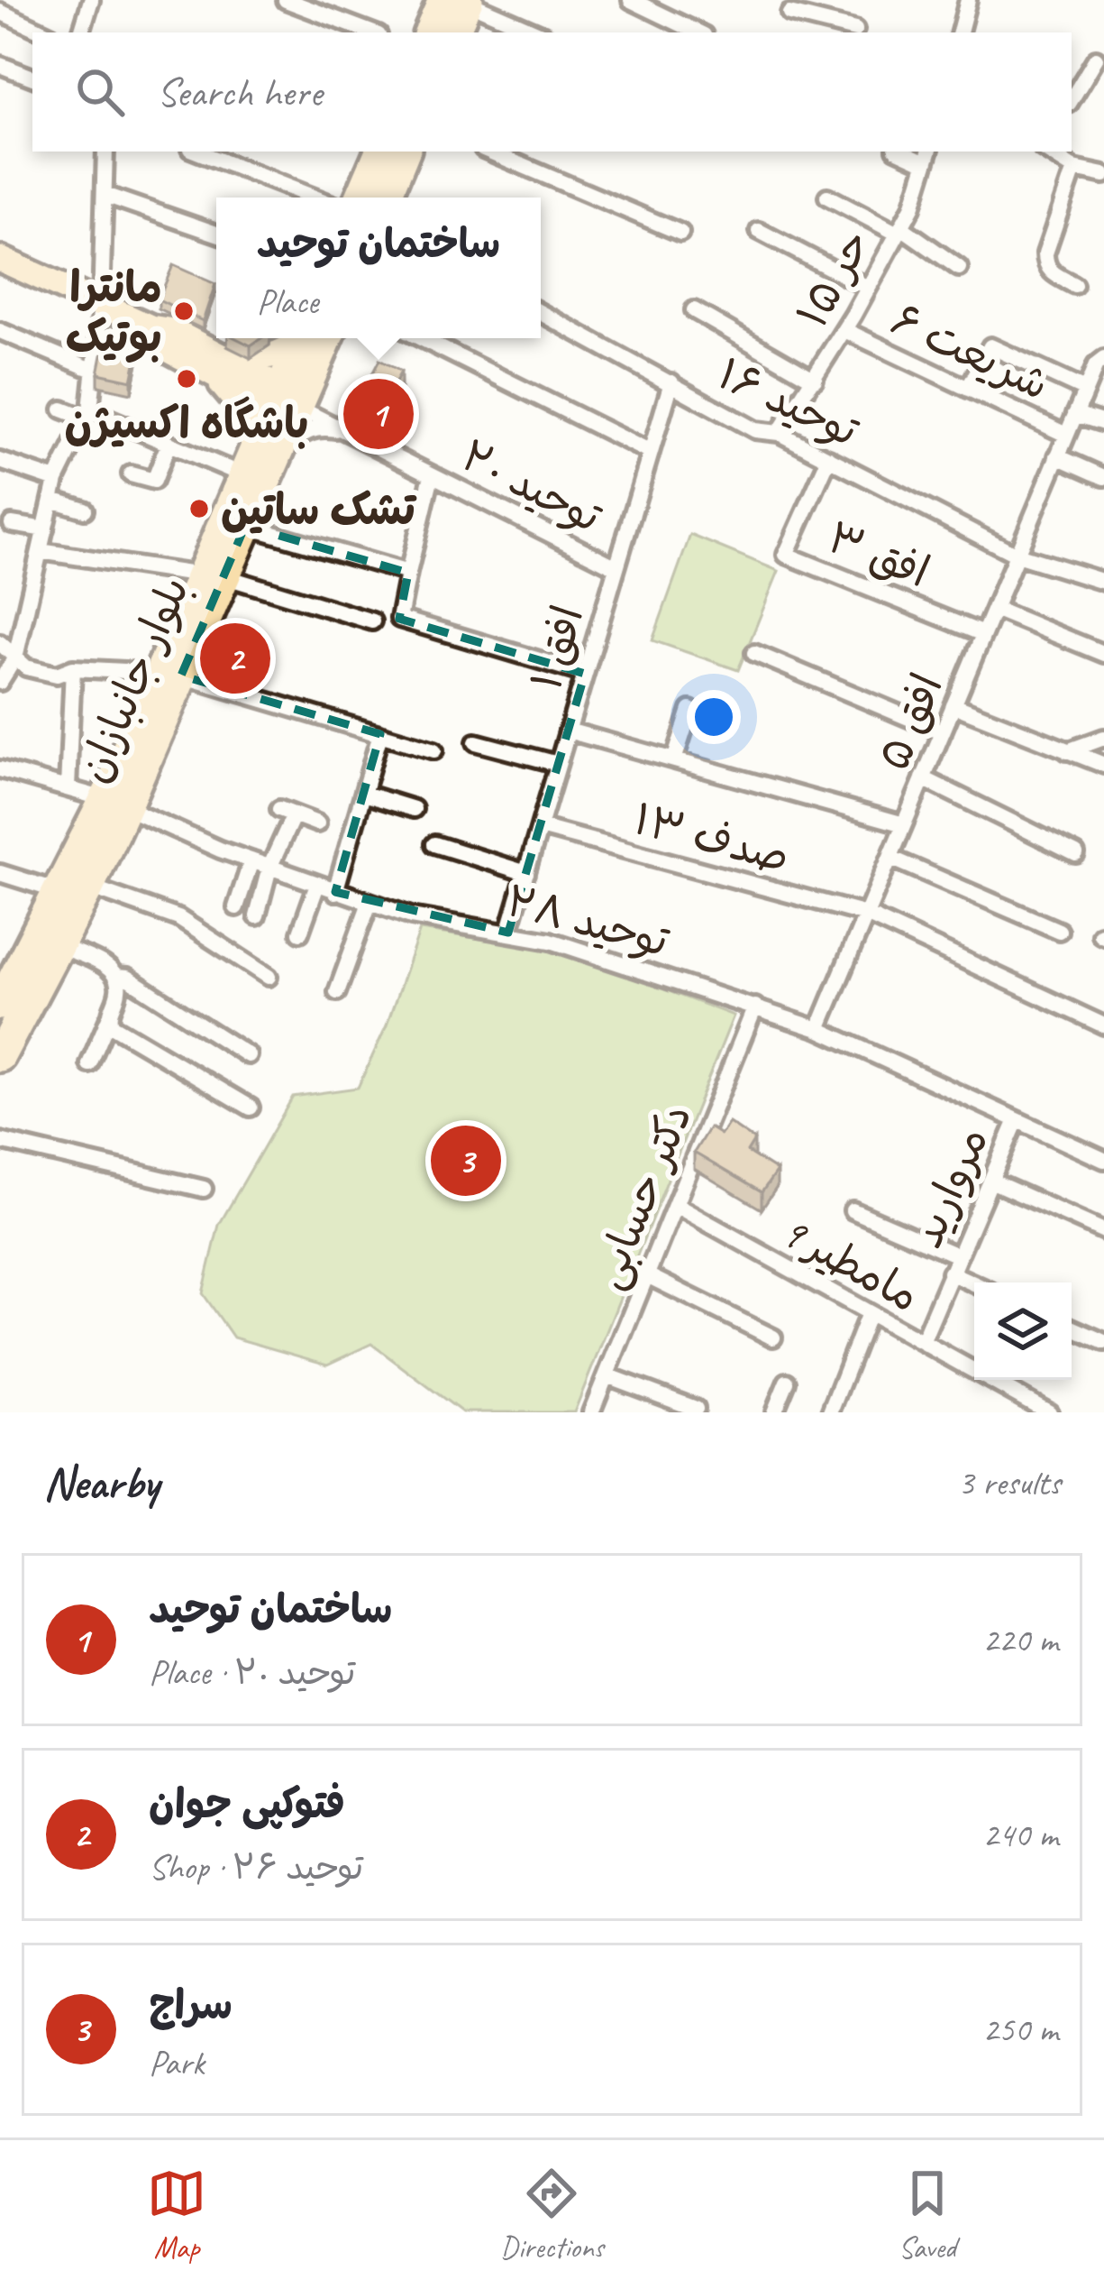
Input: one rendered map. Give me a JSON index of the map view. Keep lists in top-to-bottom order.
{
  "streets": {
    "highway": ["بلوار جانبازان"],
    "street": [
      "حر ۱۵",
      "شریعت ۶",
      "توحید ۱۶",
      "توحید ۲۰",
      "افق ۳",
      "افق ۱",
      "افق ۵",
      "صدف ۱۳",
      "توحید ۲۸",
      "مروارید",
      "دکتر حسابی",
      "مامطیر 9"
    ]
  },
  "crossings": [
    ["حر ۱۵", "شریعت ۶"],
    ["حر ۱۵", "توحید ۱۶"],
    ["شریعت ۶", "افق ۵"],
    ["توحید ۱۶", "افق ۳"],
    ["توحید ۱۶", "افق ۱"],
    ["توحید ۱۶", "افق ۵"],
    ["توحید ۲۰", "افق ۱"],
    ["توحید ۲۰", "بلوار جانبازان"],
    ["افق ۳", "افق ۵"],
    ["افق ۱", "صدف ۱۳"],
    ["افق ۱", "توحید ۲۸"],
    ["بلوار جانبازان", "توحید ۲۸"],
    ["افق ۵", "صدف ۱۳"],
    ["توحید ۲۸", "مروارید"],
    ["توحید ۲۸", "دکتر حسابی"],
    ["مروارید", "مامطیر 9"],
    ["دکتر حسابی", "مامطیر 9"]
  ],
  "places": ["مانترا بوتیک", "باشگاه اکسیژن", "تشک ساتین"],
  "page": {
    "search": "Search here",
    "popup": ["ساختمان توحید", "Place"],
    "pins": ["1", "2", "3"],
    "heading": ["Nearby", "3 results"],
    "list": [
      {
        "mark": "1",
        "name": "ساختمان توحید",
        "note": "Place · توحید ۲۰",
        "value": "220 m"
      },
      {
        "mark": "2",
        "name": "فتوکپی جوان",
        "note": "Shop · توحید ۲۶",
        "value": "240 m"
      },
      {
        "mark": "3",
        "name": "سراج",
        "note": "Park",
        "value": "250 m"
      }
    ],
    "nav": ["Map", "Directions", "Saved"]
  }
}
